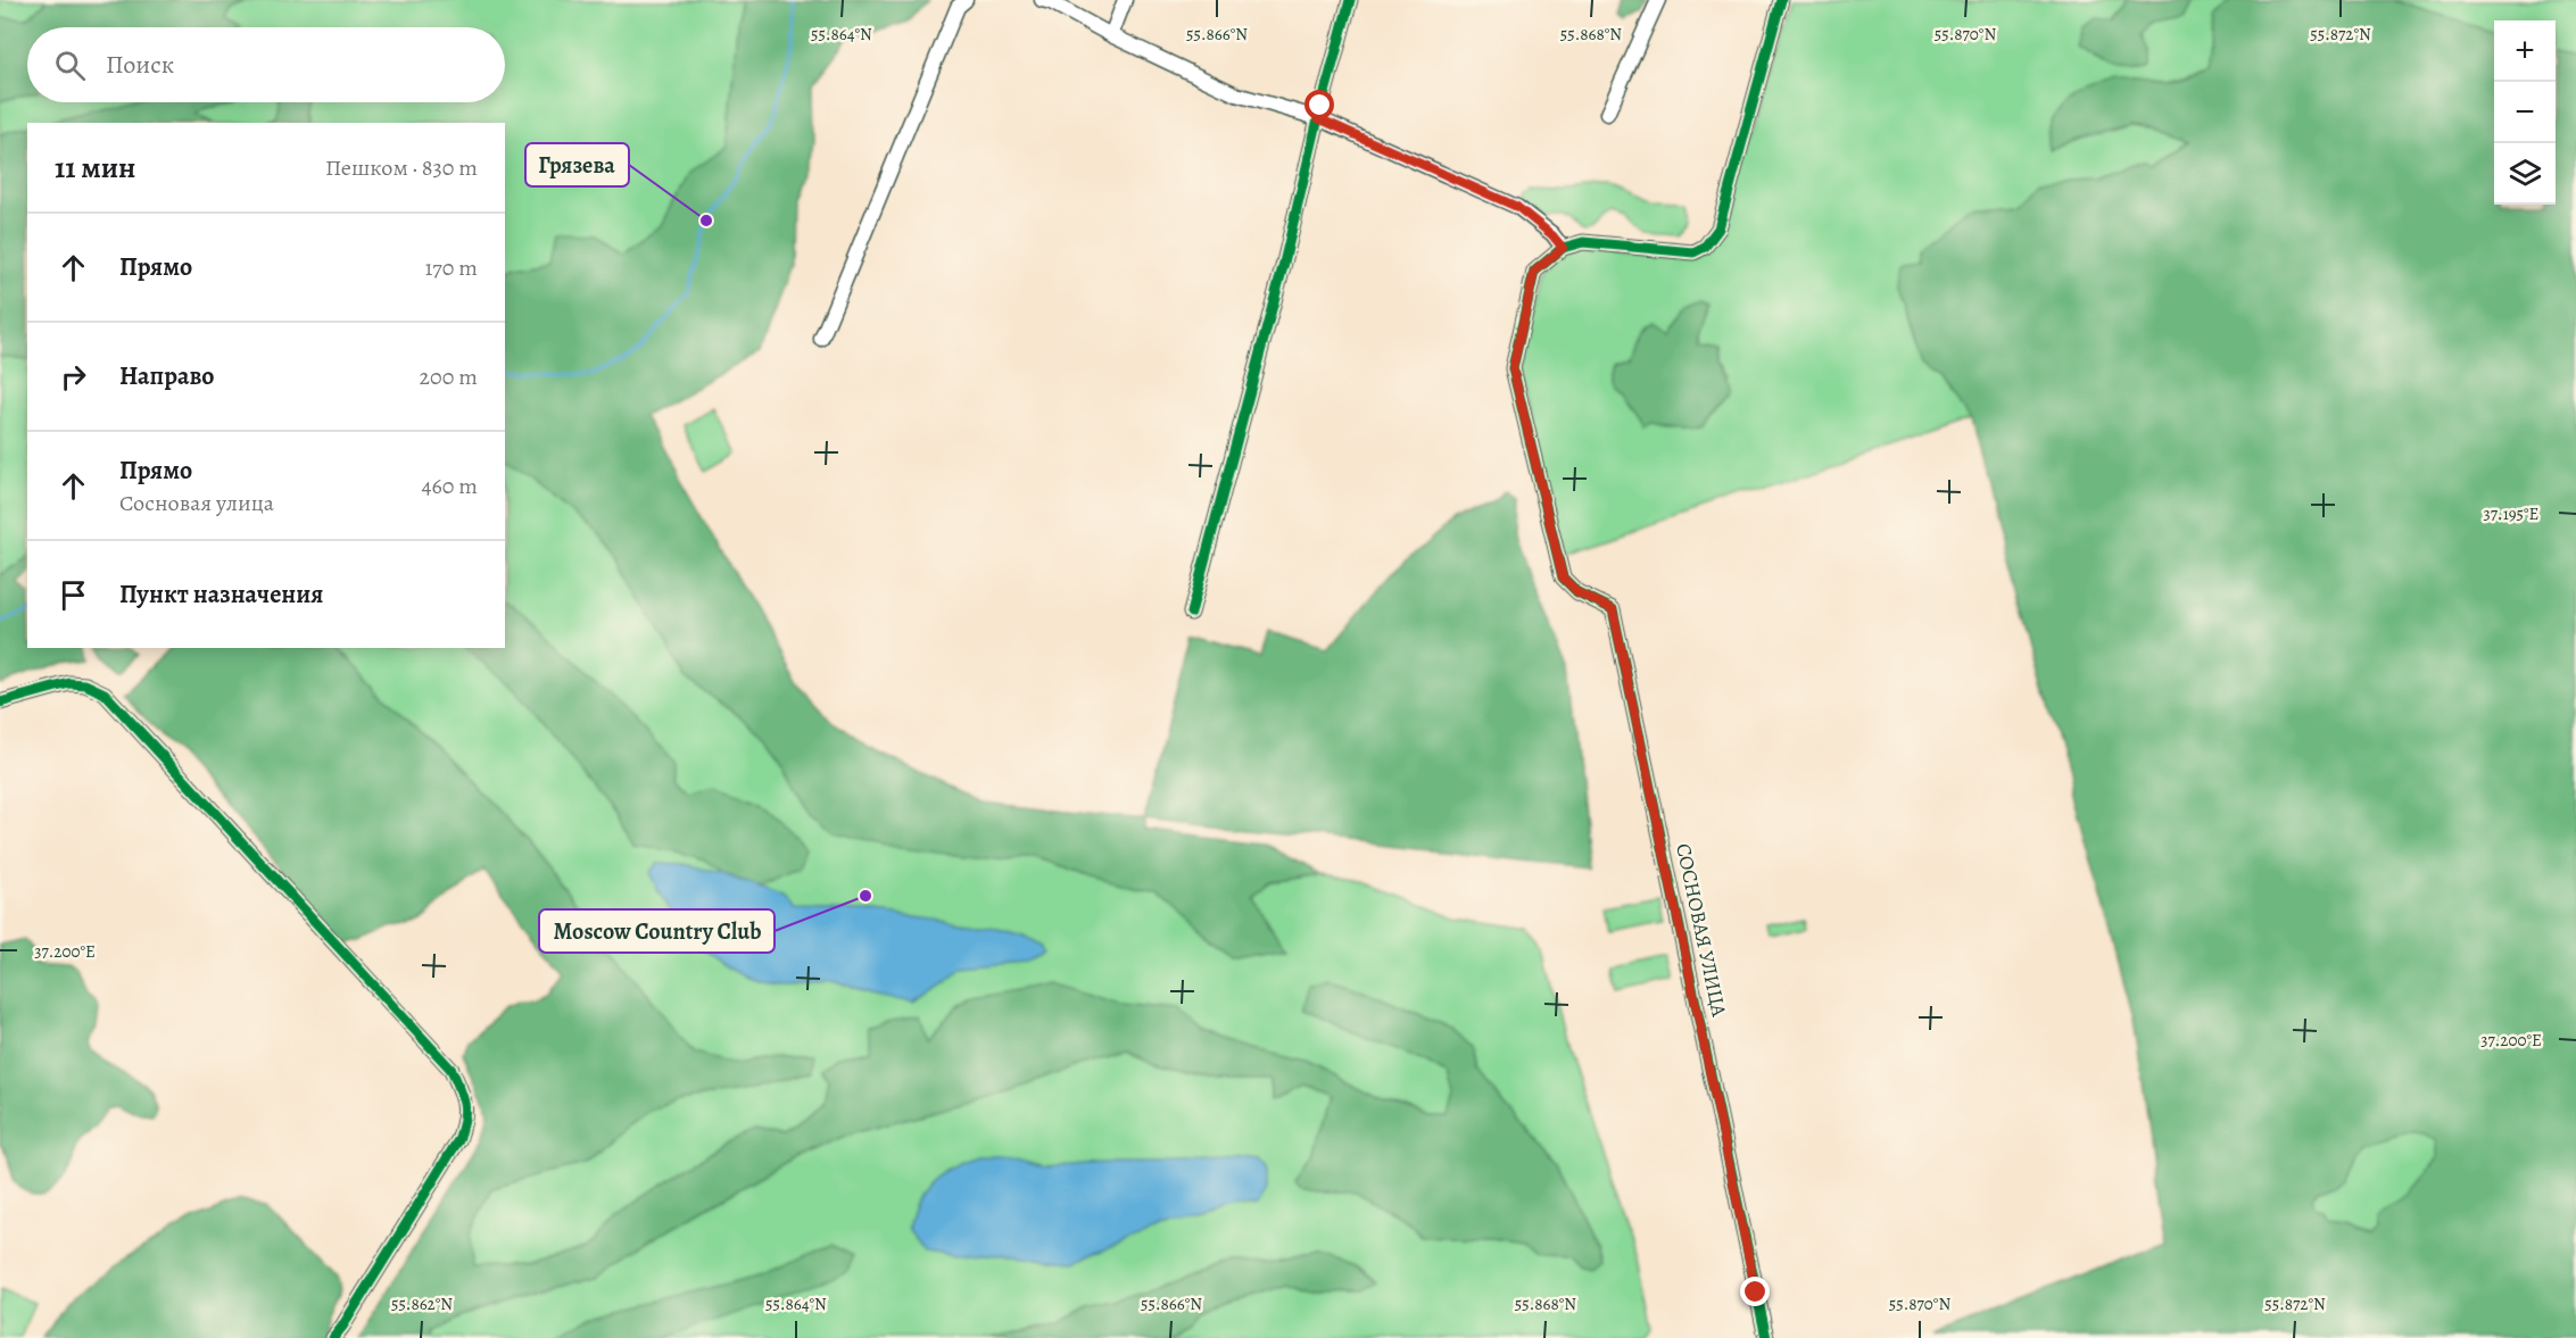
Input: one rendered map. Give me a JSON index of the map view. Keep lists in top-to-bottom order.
{
  "streets": {
    "street": ["СОСНОВАЯ УЛИЦА"]
  },
  "places": ["Грязева", "Moscow Country Club"],
  "page": {
    "map_buttons": ["+", "−"],
    "search": "Поиск",
    "heading": ["11 мин", "Пешком · 830 m"],
    "list": [
      ["Прямо", "170 m"],
      ["Направо", "200 m"],
      ["Прямо", "Сосновая улица", "460 m"],
      "Пункт назначения"
    ]
  },
  "coordinates": [
    "55.864°N",
    "55.866°N",
    "55.868°N",
    "55.870°N",
    "55.872°N",
    "37.195°E",
    "37.200°E",
    "55.862°N"
  ]
}
